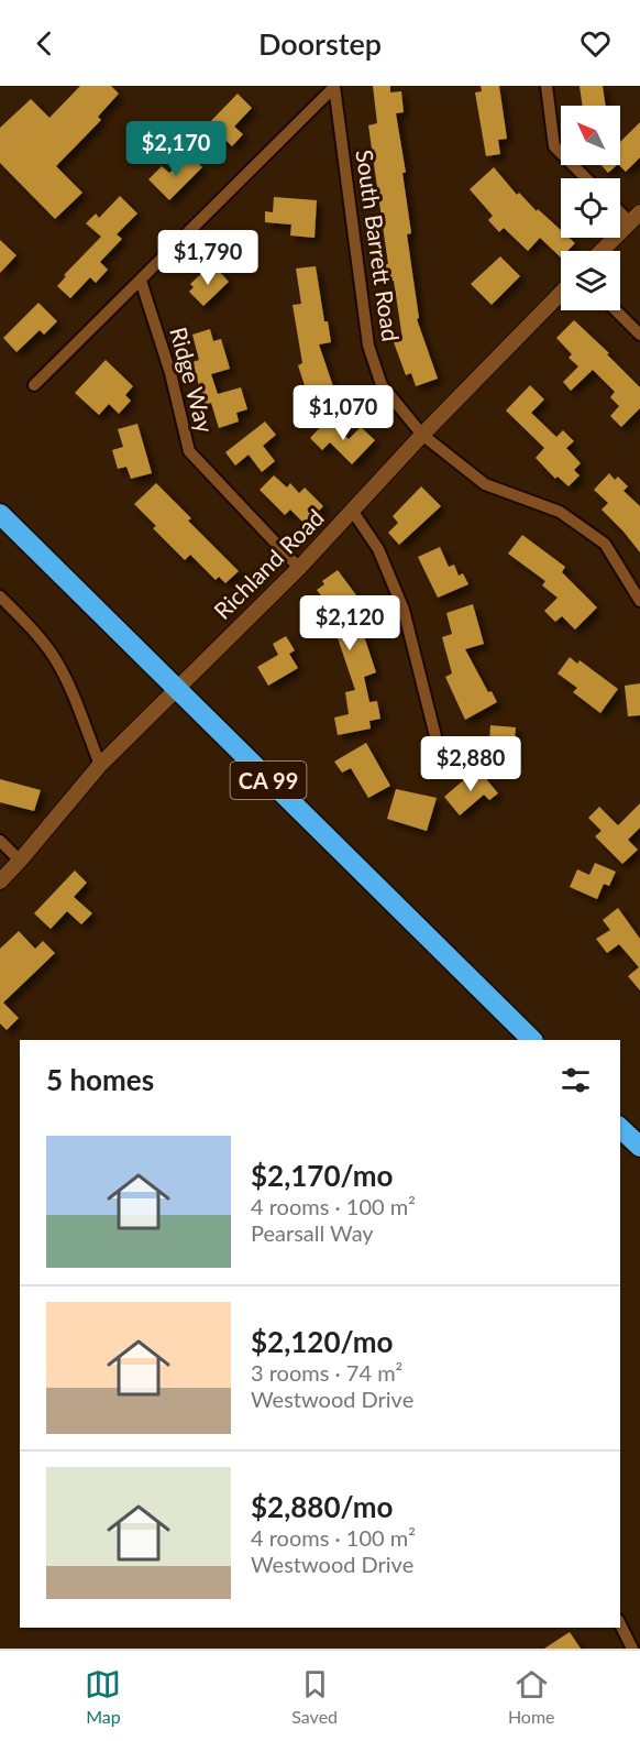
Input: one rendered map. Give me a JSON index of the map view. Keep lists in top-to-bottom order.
{
  "streets": {
    "highway": ["CA 99"],
    "street": ["South Barrett Road", "Ridge Way", "Richland Road"]
  },
  "crossings": [
    ["South Barrett Road", "Richland Road"],
    ["Ridge Way", "Richland Road"],
    ["Richland Road", "CA 99"]
  ],
  "north": "top left",
  "page": {
    "header": "Doorstep",
    "price": [
      "$2,170",
      "$1,790",
      "$1,070",
      "$2,120",
      "$2,880"
    ],
    "heading": "5 homes",
    "list": [
      {
        "name": "$2,170/mo",
        "note": "4 rooms · 100 m² · Pearsall Way"
      },
      {
        "name": "$2,120/mo",
        "note": "3 rooms · 74 m² · Westwood Drive"
      },
      {
        "name": "$2,880/mo",
        "note": "4 rooms · 100 m² · Westwood Drive"
      }
    ],
    "tabs": ["Map", "Saved", "Home"]
  }
}
